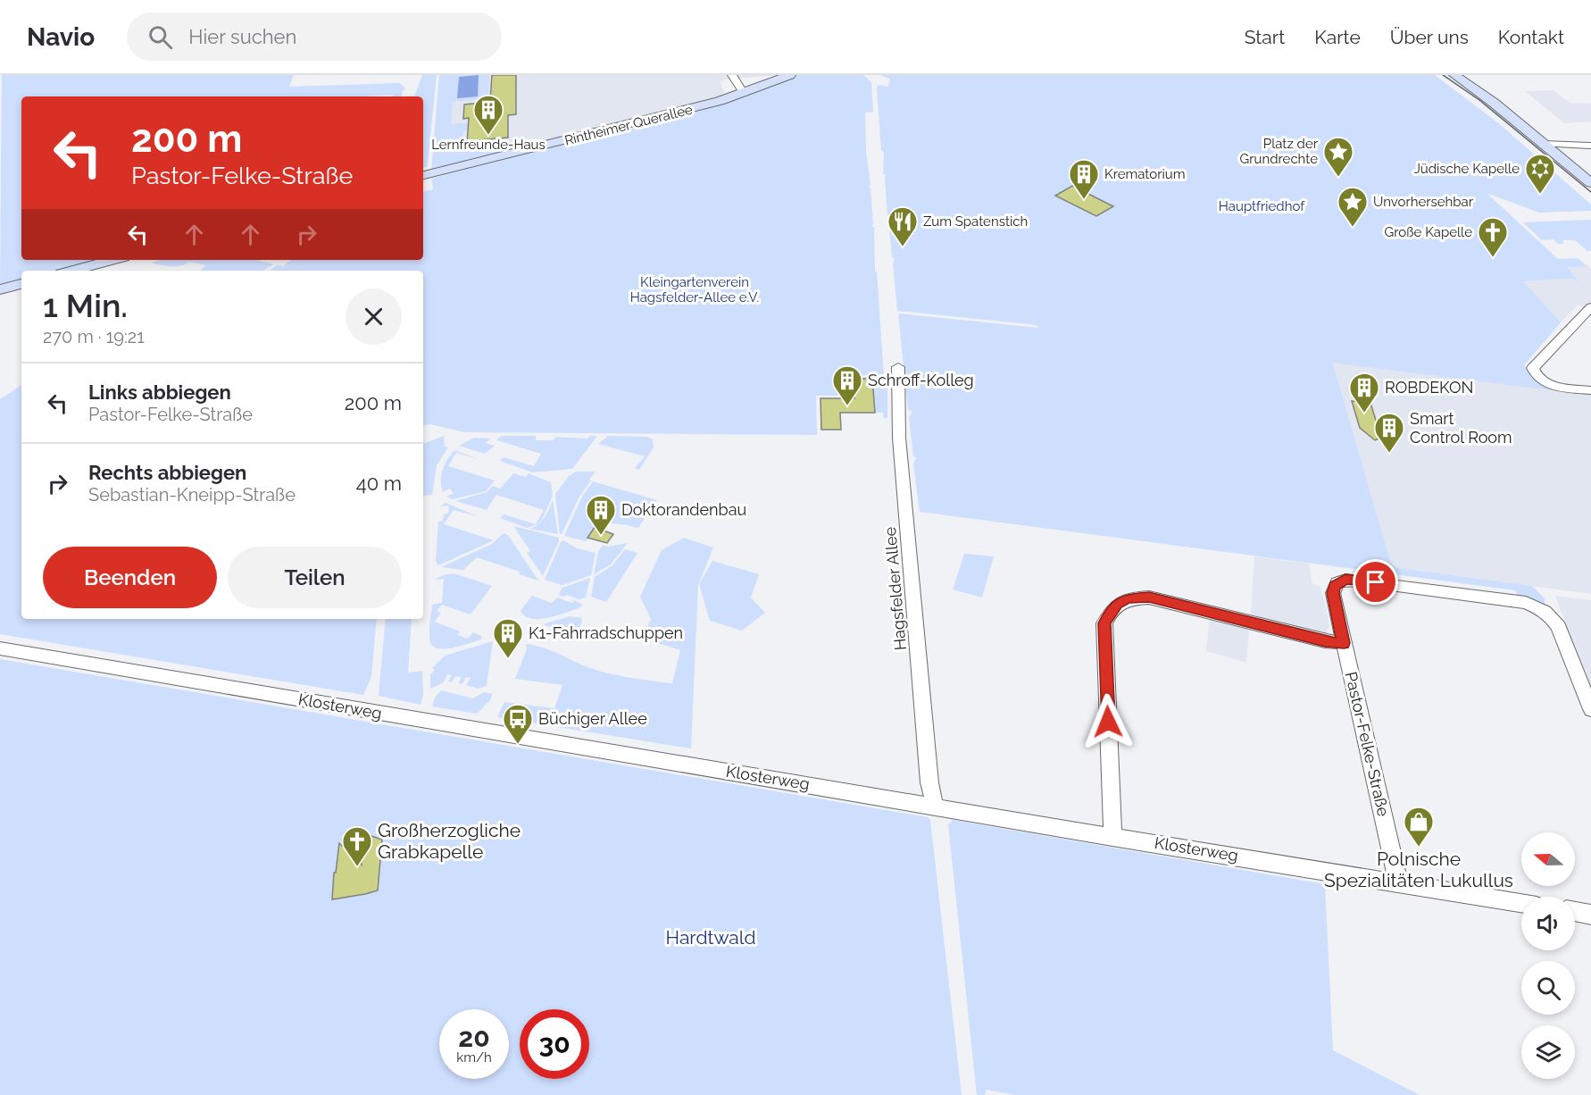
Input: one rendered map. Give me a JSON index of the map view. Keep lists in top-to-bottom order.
{
  "streets": {
    "street": [
      "Rintheimer Querallee",
      "Hagsfelder Allee",
      "Klosterweg",
      "Pastor-Felke-Straße"
    ]
  },
  "crossings": [
    ["Hagsfelder Allee", "Klosterweg"],
    ["Klosterweg", "Pastor-Felke-Straße"]
  ],
  "parks": ["Hauptfriedhof", "Kleingartenverein Hagsfelder-Allee e.V.", "Hardtwald"],
  "places": {
    "building": [
      "Lernfreunde-Haus",
      "Krematorium",
      "Schroff-Kolleg",
      "ROBDEKON",
      "Smart Control Room",
      "Doktorandenbau",
      "K1-Fahrradschuppen"
    ],
    "place": ["Platz der Grundrechte", "Unvorhersehbar"],
    "synagogue": ["Jüdische Kapelle"],
    "restaurant": ["Zum Spatenstich"],
    "church": ["Große Kapelle", "Großherzogliche Grabkapelle"],
    "bus stop": ["Büchiger Allee"],
    "shop": ["Polnische Spezialitäten Lukullus"]
  },
  "north": "left",
  "page": {
    "header": "Navio",
    "search": "Hier suchen",
    "nav": [
      "Start",
      "Karte",
      "Über uns",
      "Kontakt"
    ],
    "turn": ["200 m", "Pastor-Felke-Straße"],
    "heading": ["1 Min.", "270 m · 19:21"],
    "list": [
      {
        "name": "Links abbiegen",
        "note": "Pastor-Felke-Straße",
        "value": "200 m"
      },
      {
        "name": "Rechts abbiegen",
        "note": "Sebastian-Kneipp-Straße",
        "value": "40 m"
      }
    ],
    "buttons": ["Beenden", "Teilen"],
    "speed": "20 km/h",
    "limit": "30"
  }
}
